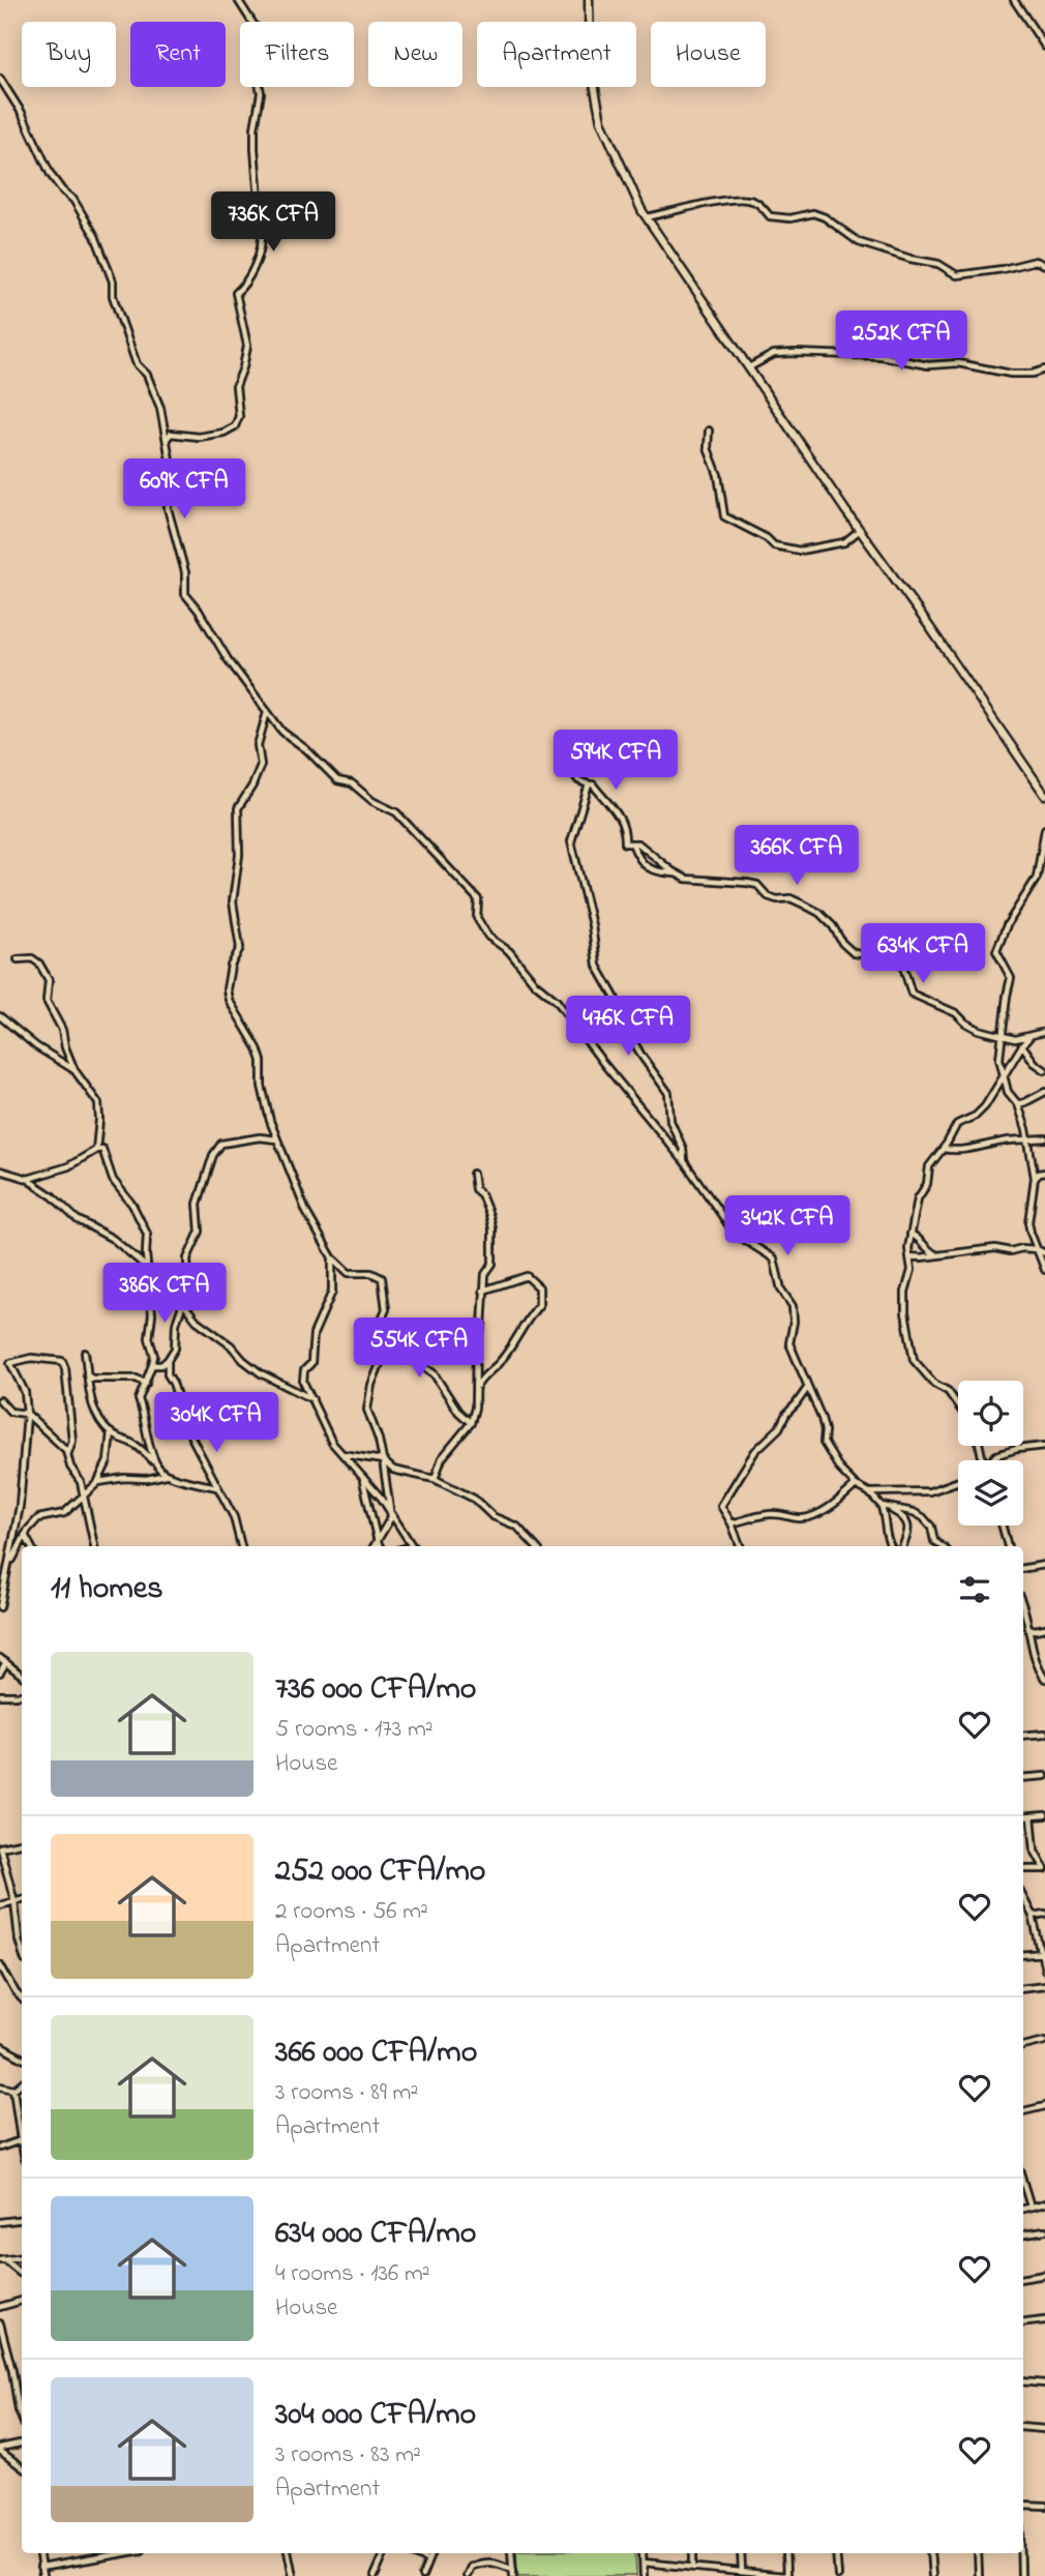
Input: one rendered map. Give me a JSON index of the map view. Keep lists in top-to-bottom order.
{
  "page": {
    "chip": [
      "Buy",
      "Rent",
      "Filters",
      "New",
      "Apartment",
      "House"
    ],
    "price": [
      "736K CFA",
      "252K CFA",
      "609K CFA",
      "594K CFA",
      "366K CFA",
      "634K CFA",
      "476K CFA",
      "342K CFA",
      "386K CFA",
      "554K CFA",
      "304K CFA"
    ],
    "heading": "11 homes",
    "list": [
      {
        "name": "736 000 CFA/mo",
        "note": "5 rooms · 173 m² · House"
      },
      {
        "name": "252 000 CFA/mo",
        "note": "2 rooms · 56 m² · Apartment"
      },
      {
        "name": "366 000 CFA/mo",
        "note": "3 rooms · 89 m² · Apartment"
      },
      {
        "name": "634 000 CFA/mo",
        "note": "4 rooms · 136 m² · House"
      },
      {
        "name": "304 000 CFA/mo",
        "note": "3 rooms · 83 m² · Apartment"
      }
    ]
  }
}
